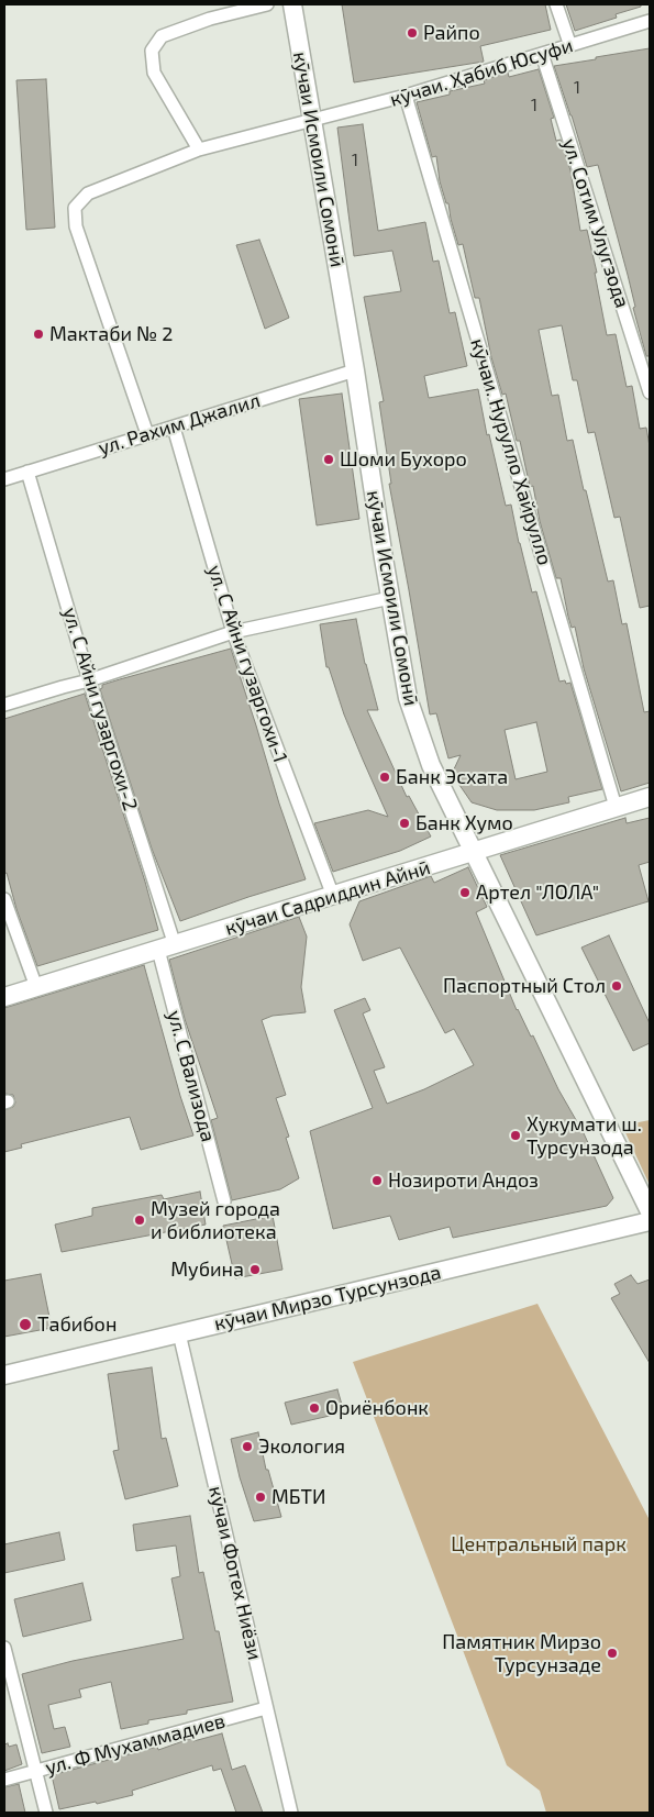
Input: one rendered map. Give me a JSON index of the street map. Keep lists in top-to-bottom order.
{
  "streets": {
    "street": [
      "кӯчаи. Ҳабиб Юсуфи",
      "кӯчаи Исмоили Сомонӣ",
      "ул. Сотим Улугзода",
      "ул. Рахим Джалил",
      "кӯчаи. Нурулло Хайрулло",
      "ул. С Айни гузаргохи-1",
      "ул. С Айни гузаргохи-2",
      "кӯчаи Садриддин Айнӣ",
      "ул. С Вализода",
      "кӯчаи Мирзо Турсунзода",
      "кӯчаи Фотех Ниёзи",
      "ул. Ф Мухаммадиев"
    ]
  },
  "crossings": [
    ["кӯчаи. Ҳабиб Юсуфи", "кӯчаи Исмоили Сомонӣ"],
    ["кӯчаи. Ҳабиб Юсуфи", "ул. Сотим Улугзода"],
    ["кӯчаи. Ҳабиб Юсуфи", "ул. Рахим Джалил"],
    ["кӯчаи. Ҳабиб Юсуфи", "кӯчаи. Нурулло Хайрулло"],
    ["кӯчаи Исмоили Сомонӣ", "ул. Рахим Джалил"],
    ["кӯчаи Исмоили Сомонӣ", "кӯчаи Садриддин Айнӣ"],
    ["ул. Рахим Джалил", "ул. С Айни гузаргохи-1"],
    ["ул. Рахим Джалил", "ул. С Айни гузаргохи-2"],
    ["кӯчаи. Нурулло Хайрулло", "кӯчаи Садриддин Айнӣ"],
    ["ул. С Айни гузаргохи-1", "кӯчаи Садриддин Айнӣ"],
    ["ул. С Айни гузаргохи-2", "кӯчаи Садриддин Айнӣ"],
    ["ул. С Айни гузаргохи-2", "ул. С Вализода"],
    ["кӯчаи Садриддин Айнӣ", "ул. С Вализода"],
    ["кӯчаи Мирзо Турсунзода", "кӯчаи Фотех Ниёзи"],
    ["кӯчаи Фотех Ниёзи", "ул. Ф Мухаммадиев"]
  ],
  "parks": ["Центральный парк"],
  "places": [
    "Райпо",
    "Мактаби № 2",
    "Шоми Бухоро",
    "Банк Эсхата",
    "Банк Хумо",
    "Артел \"ЛОЛА\"",
    "Паспортный Стол",
    "Хукумати ш. Турсунзода",
    "Нозироти Андоз",
    "Музей города и библиотека",
    "Мубина",
    "Табибон",
    "Ориёнбонк",
    "Экология",
    "МБТИ",
    "Памятник Мирзо Турсунзаде"
  ],
  "house_numbers": ["1", "1", "1"]
}
